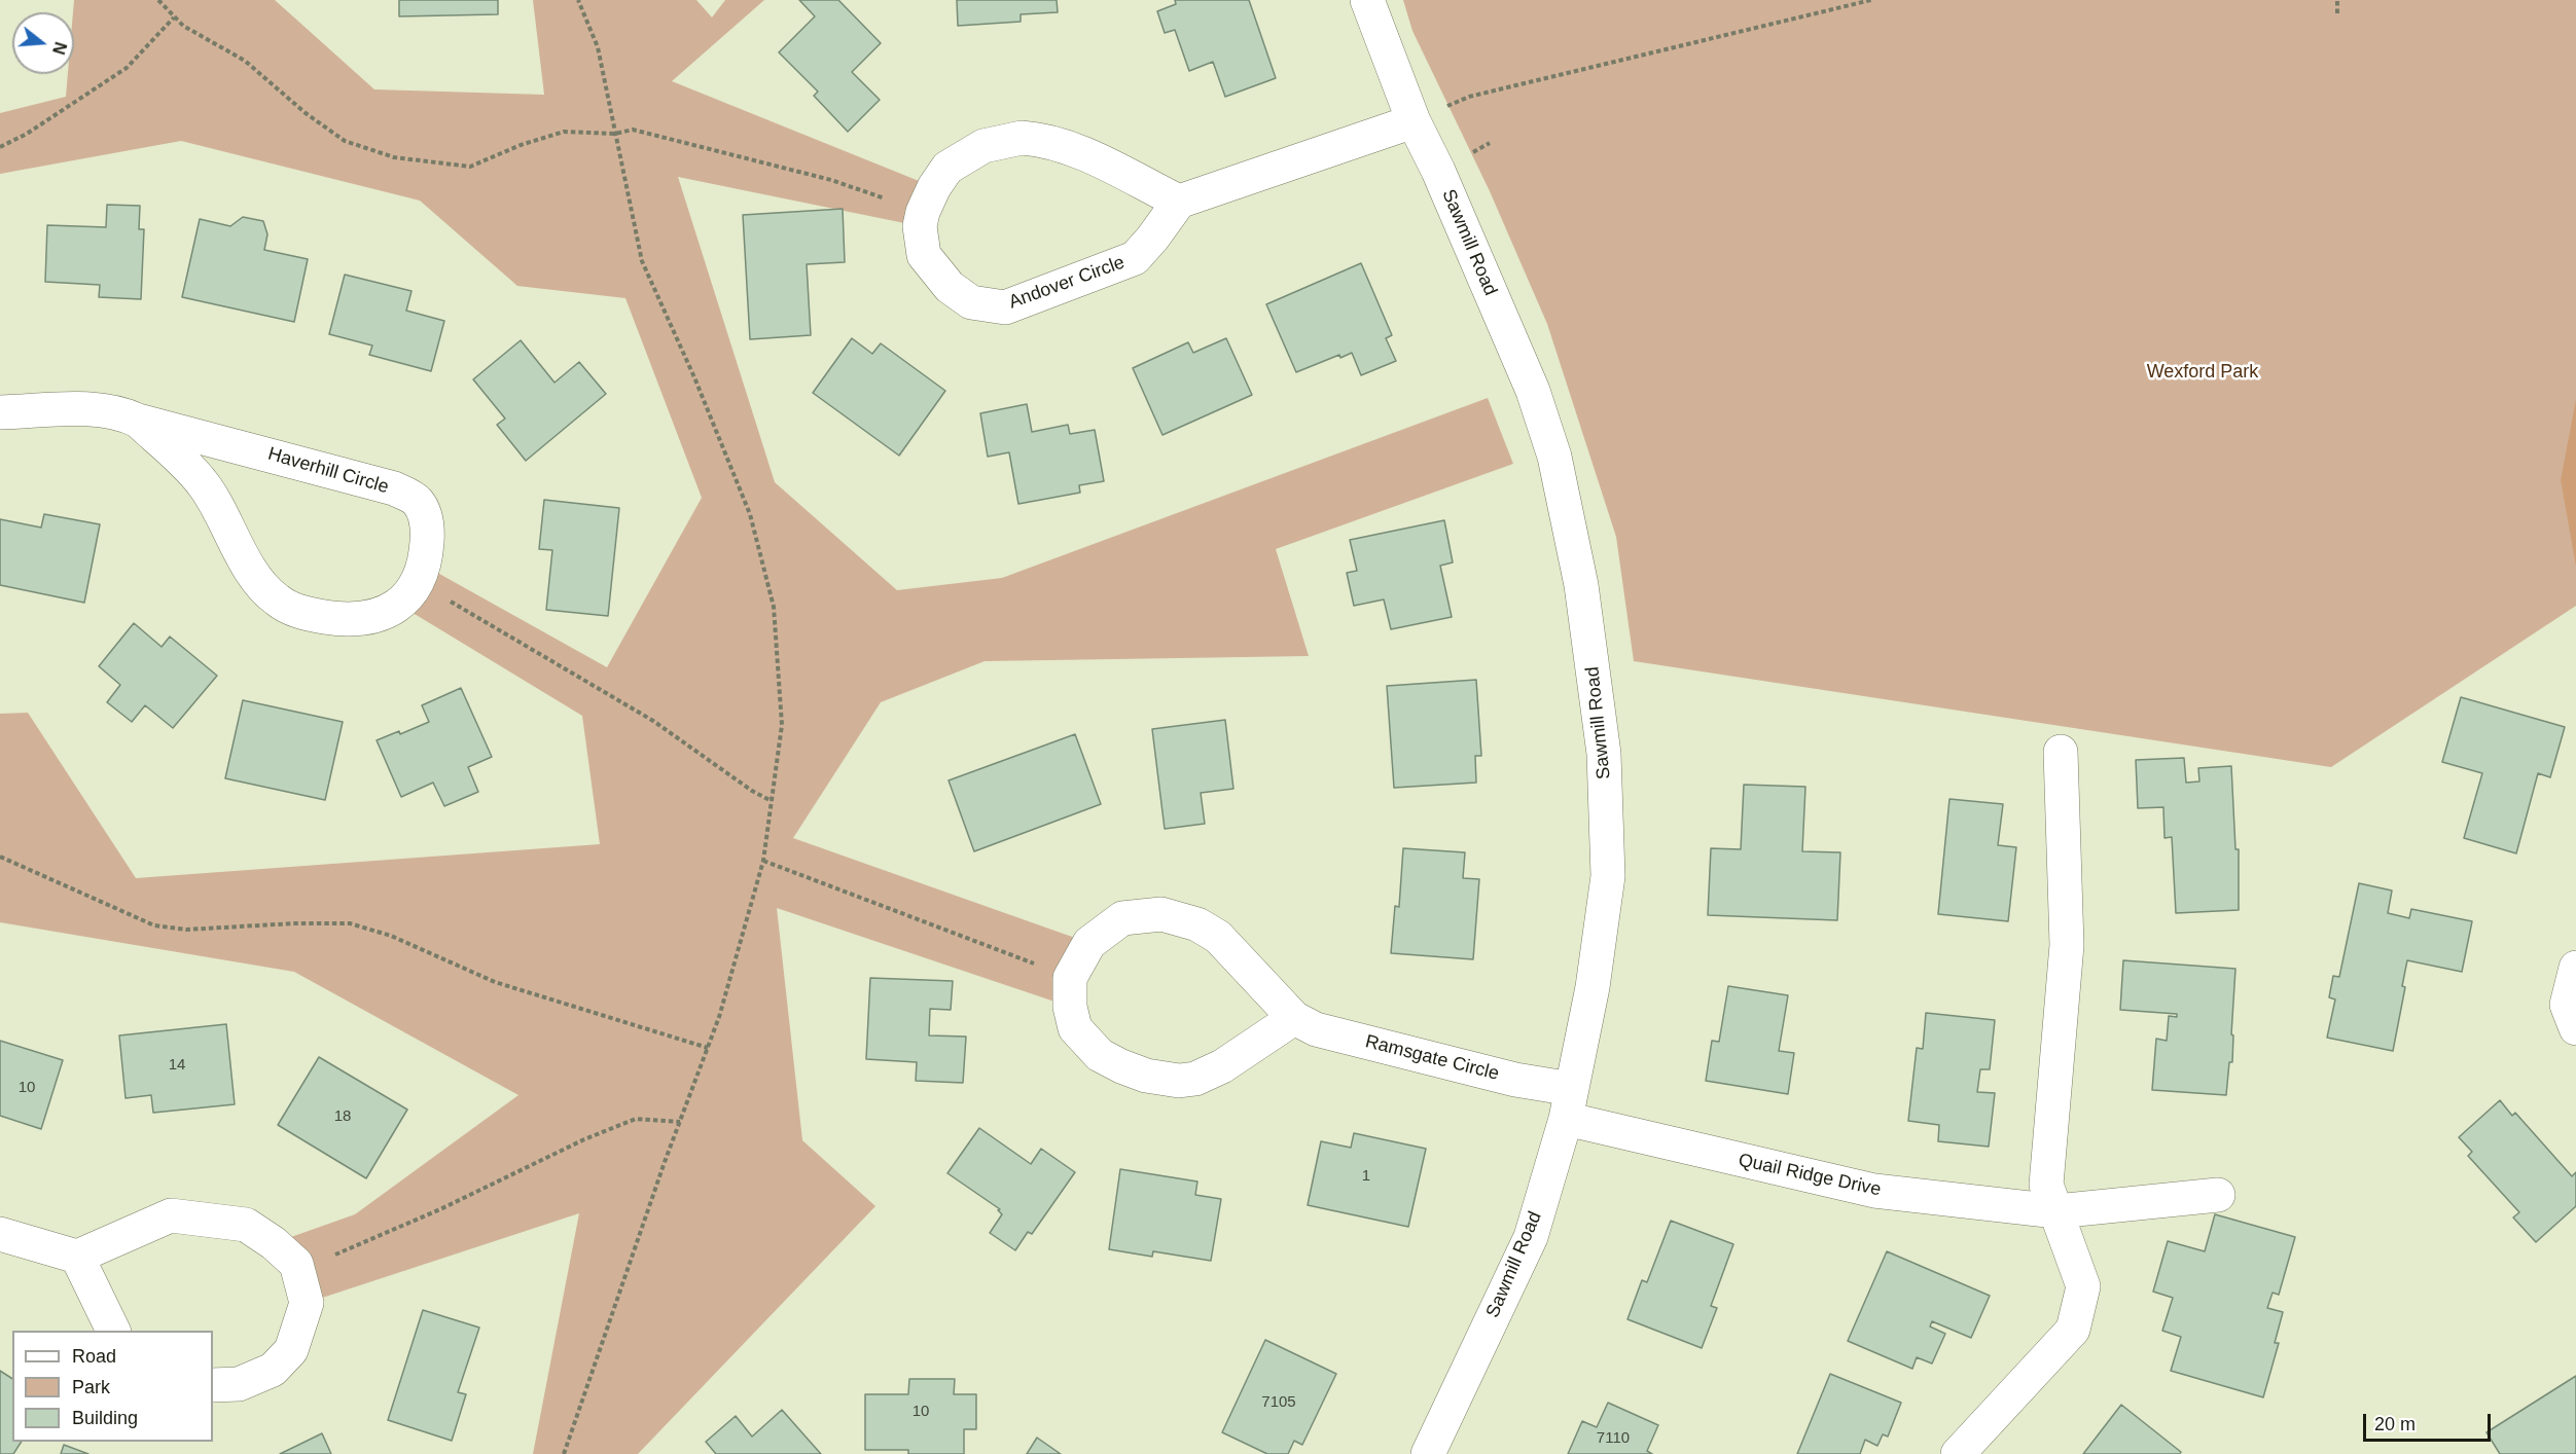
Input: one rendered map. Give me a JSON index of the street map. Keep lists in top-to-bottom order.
{
  "streets": {
    "street": [
      "Sawmill Road",
      "Andover Circle",
      "Haverhill Circle",
      "Ramsgate Circle",
      "Quail Ridge Drive"
    ]
  },
  "crossings": [
    ["Sawmill Road", "Ramsgate Circle"],
    ["Sawmill Road", "Quail Ridge Drive"],
    ["Ramsgate Circle", "Quail Ridge Drive"]
  ],
  "parks": ["Wexford Park"],
  "house_numbers": [
    "14",
    "10",
    "18",
    "1",
    "7105",
    "10",
    "7110"
  ],
  "legend": ["Road", "Park", "Building"],
  "scale_bar": "20 m",
  "north": "right"
}
